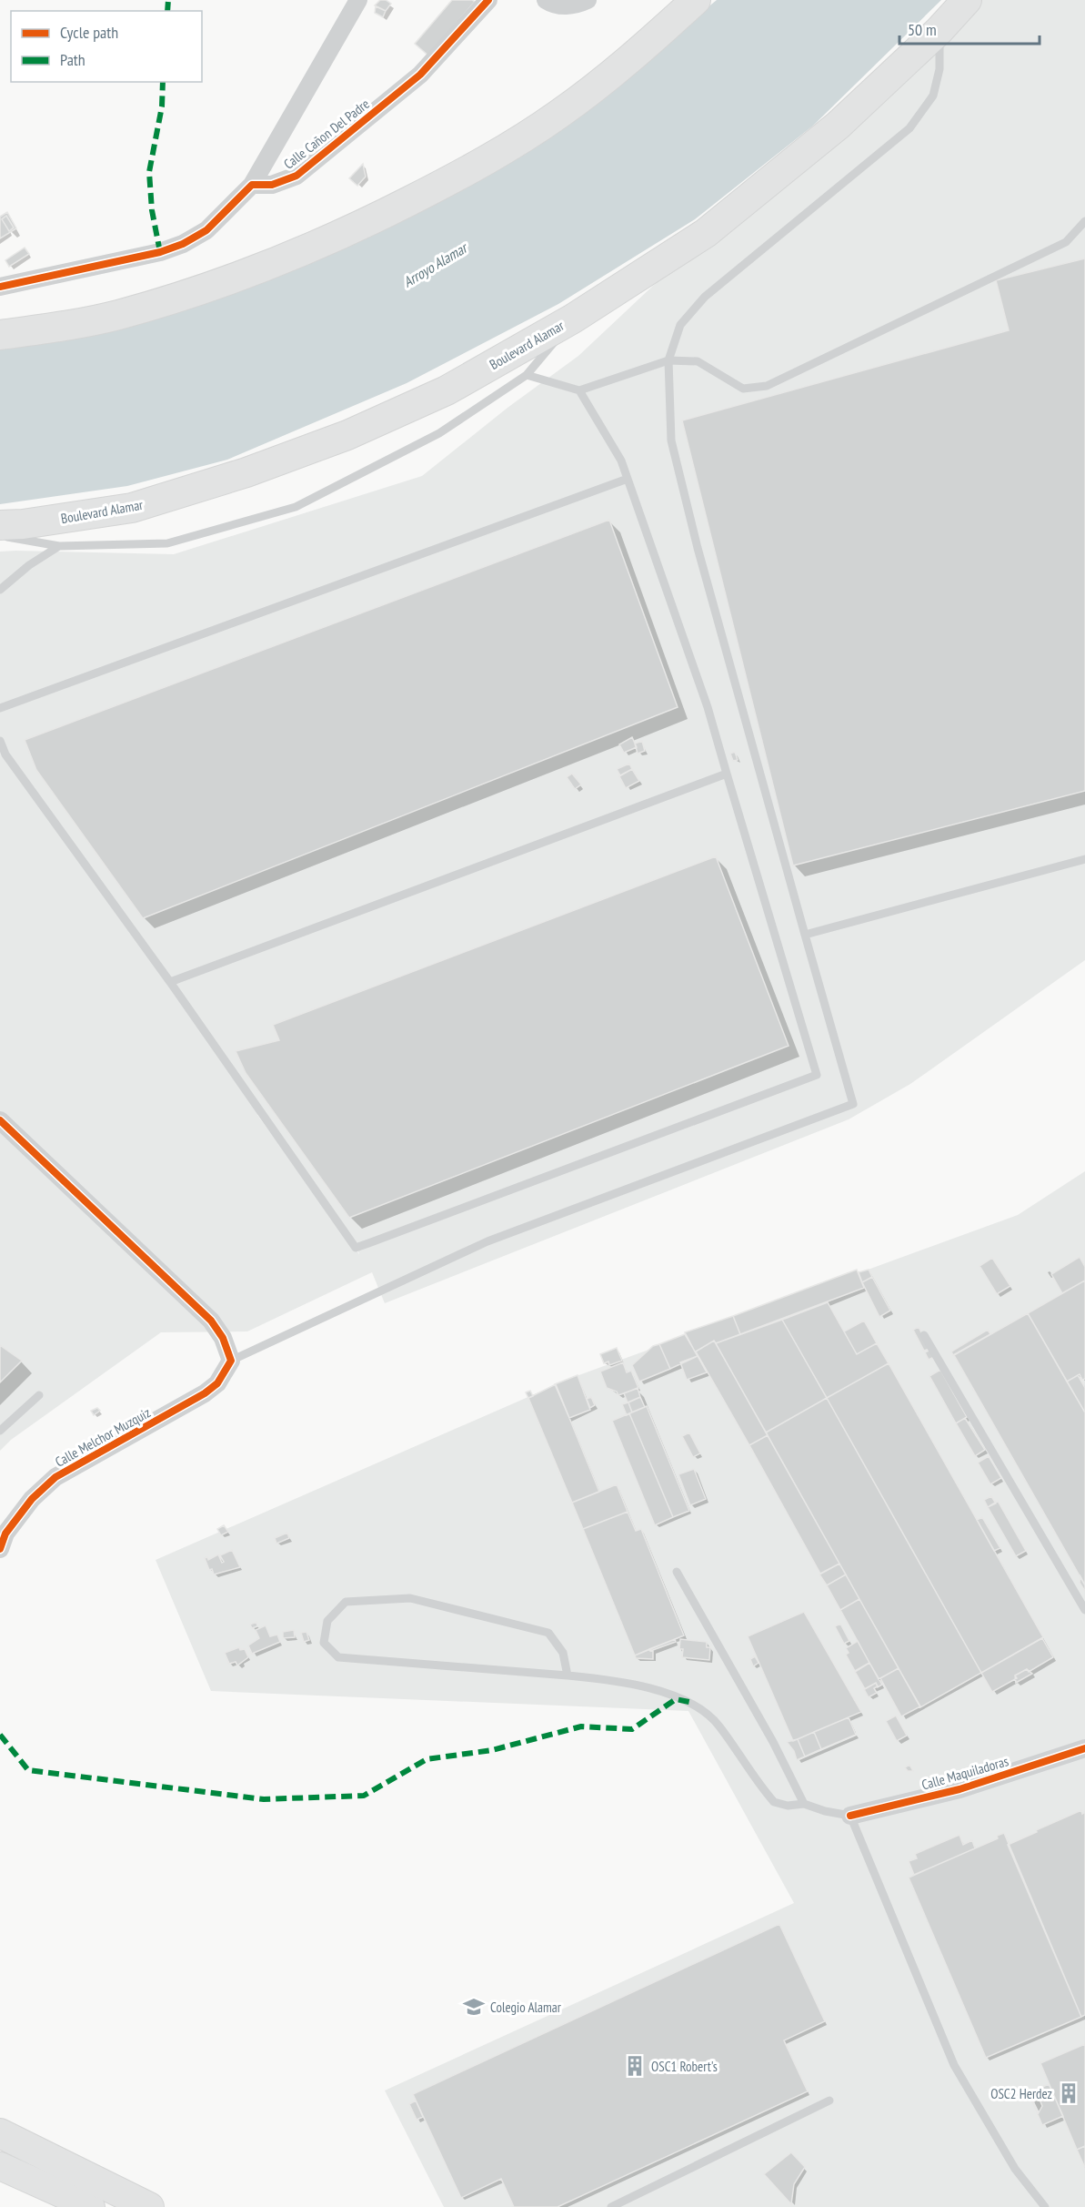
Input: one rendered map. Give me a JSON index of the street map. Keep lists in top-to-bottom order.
{
  "streets": {
    "highway": ["Boulevard Alamar"],
    "street": ["Calle Cañon Del Padre", "Calle Melchor Muzquiz", "Calle Maquiladoras"]
  },
  "water": ["Arroyo Alamar"],
  "places": {
    "school or university": ["Colegio Alamar"],
    "building": ["OSC1 Robert's", "OSC2 Herdez"]
  },
  "legend": ["Cycle path", "Path"],
  "scale_bar": "50 m"
}
